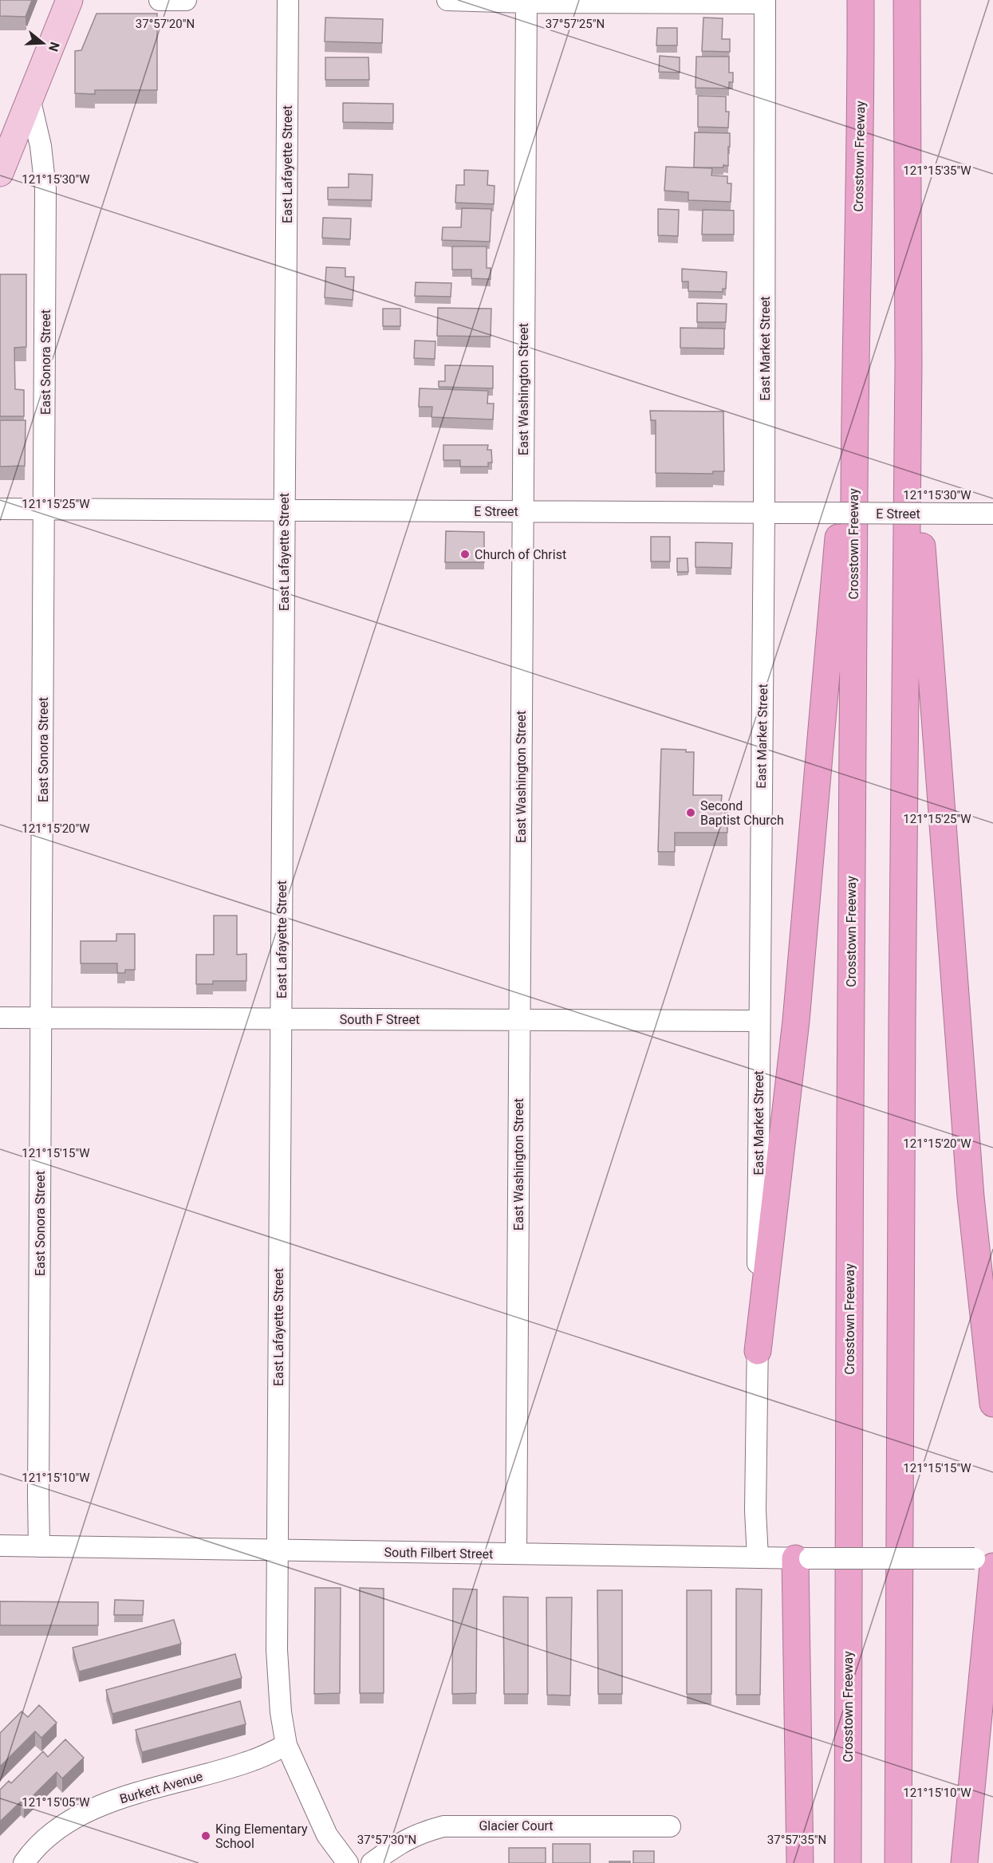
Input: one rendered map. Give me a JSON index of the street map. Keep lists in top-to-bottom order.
{
  "streets": {
    "highway": ["Crosstown Freeway"],
    "street": [
      "East Lafayette Street",
      "East Market Street",
      "East Sonora Street",
      "East Washington Street",
      "E Street",
      "South F Street",
      "South Filbert Street",
      "Burkett Avenue",
      "Glacier Court"
    ]
  },
  "crossings": [
    ["East Lafayette Street", "E Street"],
    ["East Lafayette Street", "South F Street"],
    ["East Lafayette Street", "South Filbert Street"],
    ["East Lafayette Street", "Burkett Avenue"],
    ["East Market Street", "E Street"],
    ["East Market Street", "South F Street"],
    ["East Market Street", "South Filbert Street"],
    ["East Sonora Street", "E Street"],
    ["East Sonora Street", "South F Street"],
    ["East Sonora Street", "South Filbert Street"],
    ["East Washington Street", "E Street"],
    ["East Washington Street", "South F Street"],
    ["East Washington Street", "South Filbert Street"]
  ],
  "places": ["Church of Christ", "Second Baptist Church", "King Elementary School"],
  "north": "right",
  "coordinates": [
    "37°57'20\"N",
    "37°57'25\"N",
    "121°15'35\"W",
    "121°15'30\"W",
    "121°15'25\"W",
    "121°15'20\"W",
    "121°15'15\"W",
    "121°15'10\"W",
    "121°15'05\"W",
    "37°57'30\"N",
    "37°57'35\"N"
  ]
}
